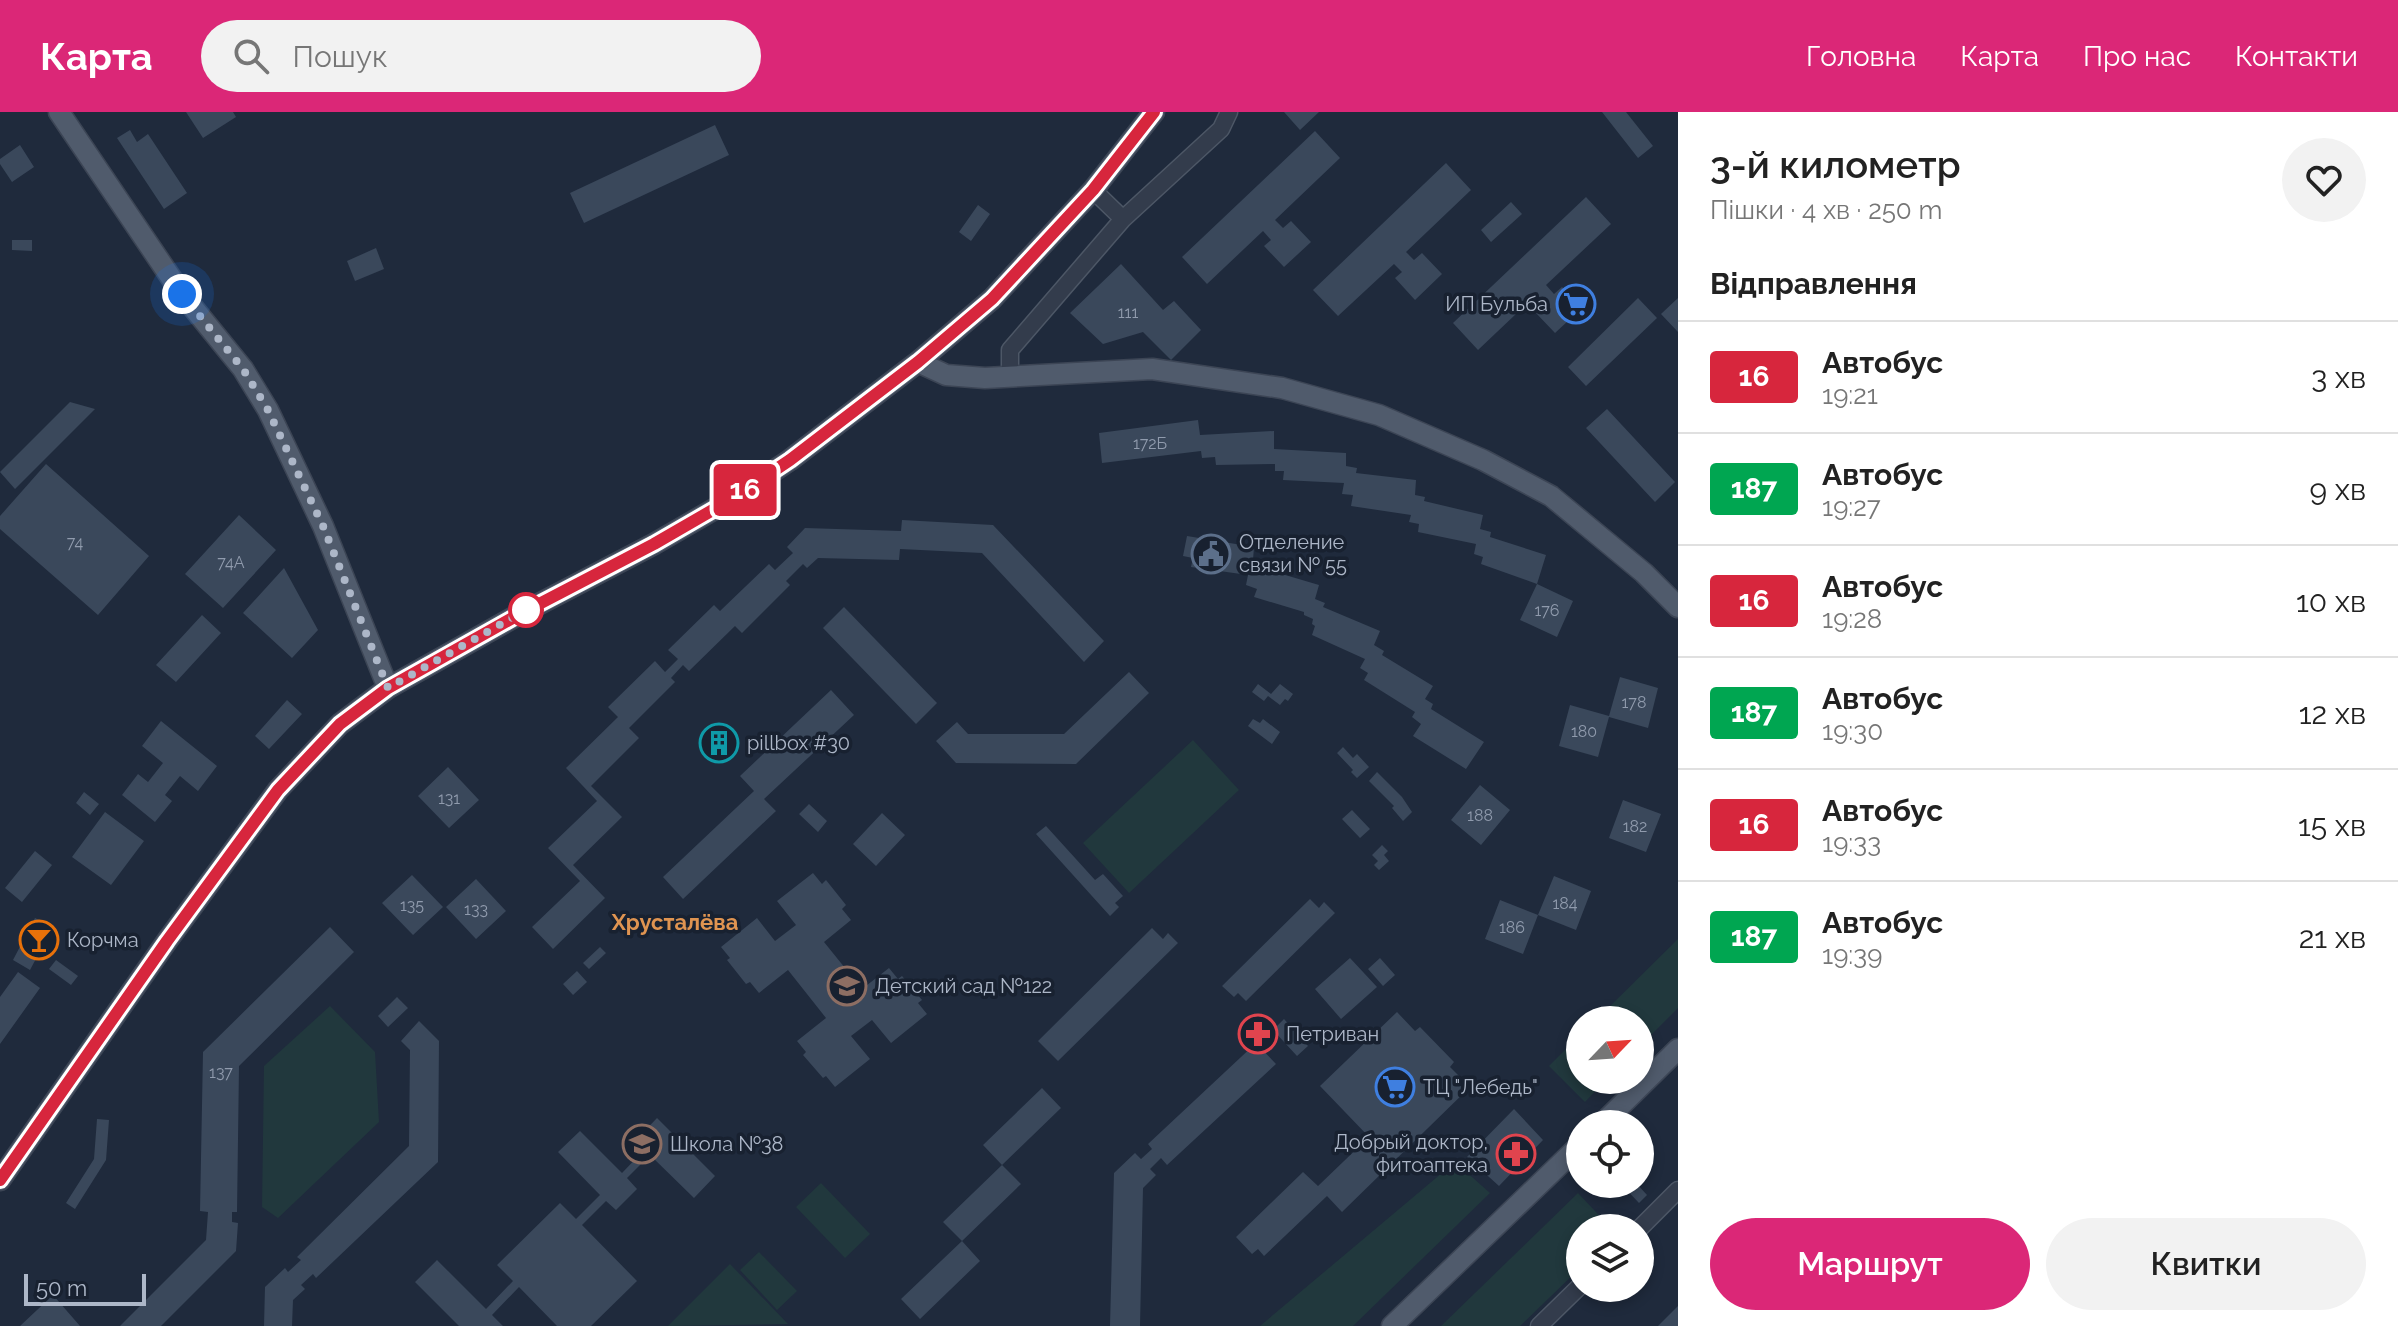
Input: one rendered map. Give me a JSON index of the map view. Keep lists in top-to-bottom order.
{
  "districts": ["Хрусталёва"],
  "places": {
    "supermarket": ["ИП Бульба", "ТЦ \"Лебедь\""],
    "public building": ["Отделение связи № 55"],
    "building": ["pillbox #30"],
    "bar": ["Корчма"],
    "school or university": ["Детский сад №122", "Школа №38"],
    "pharmacy": ["Петриван", "Добрый доктор, фитоаптека"]
  },
  "lines": ["bus line 16"],
  "house_numbers": [
    "111",
    "172Б",
    "74",
    "74А",
    "176",
    "178",
    "180",
    "131",
    "188",
    "182",
    "184",
    "135",
    "133",
    "186",
    "137"
  ],
  "scale_bar": "50 m",
  "north": "top right",
  "page": {
    "header": "Карта",
    "search": "Пошук",
    "nav": [
      "Головна",
      "Карта",
      "Про нас",
      "Контакти"
    ],
    "on_map": "16",
    "heading": [
      ["3-й километр", "Пішки · 4 хв · 250 m"],
      "Відправлення"
    ],
    "list": [
      {
        "mark": "16",
        "name": "Автобус",
        "note": "19:21",
        "value": "3 хв"
      },
      {
        "mark": "187",
        "name": "Автобус",
        "note": "19:27",
        "value": "9 хв"
      },
      {
        "mark": "16",
        "name": "Автобус",
        "note": "19:28",
        "value": "10 хв"
      },
      {
        "mark": "187",
        "name": "Автобус",
        "note": "19:30",
        "value": "12 хв"
      },
      {
        "mark": "16",
        "name": "Автобус",
        "note": "19:33",
        "value": "15 хв"
      },
      {
        "mark": "187",
        "name": "Автобус",
        "note": "19:39",
        "value": "21 хв"
      }
    ],
    "buttons": ["Маршрут", "Квитки"],
    "scale": "50 m"
  }
}
